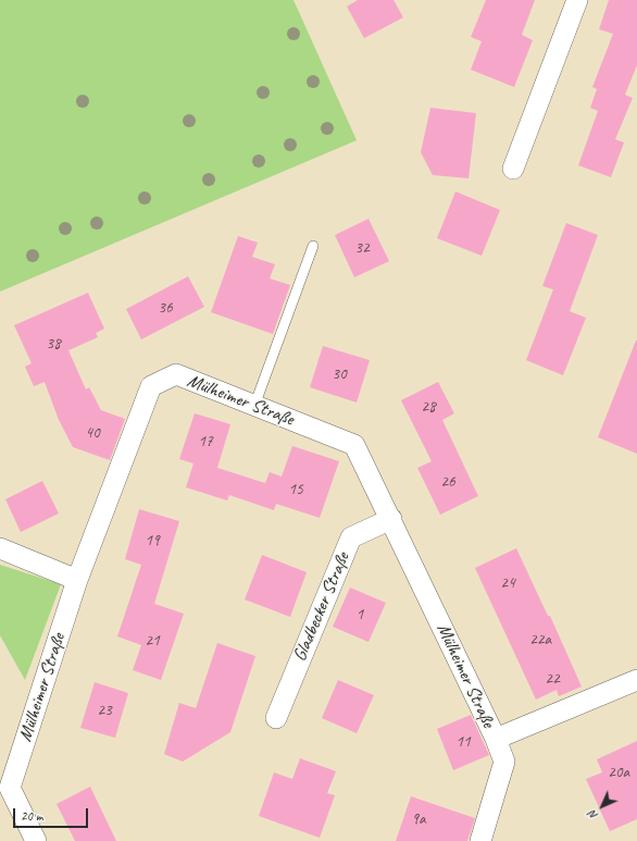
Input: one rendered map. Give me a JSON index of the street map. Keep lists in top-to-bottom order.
{
  "streets": {
    "street": ["Mülheimer Straße", "Gladbecker Straße"]
  },
  "crossings": [
    ["Mülheimer Straße", "Gladbecker Straße"]
  ],
  "house_numbers": [
    "32",
    "36",
    "38",
    "30",
    "28",
    "40",
    "17",
    "26",
    "15",
    "19",
    "24",
    "1",
    "22a",
    "21",
    "22",
    "23",
    "11",
    "20a",
    "9a"
  ],
  "scale_bar": "20 m",
  "north": "bottom left"
}
